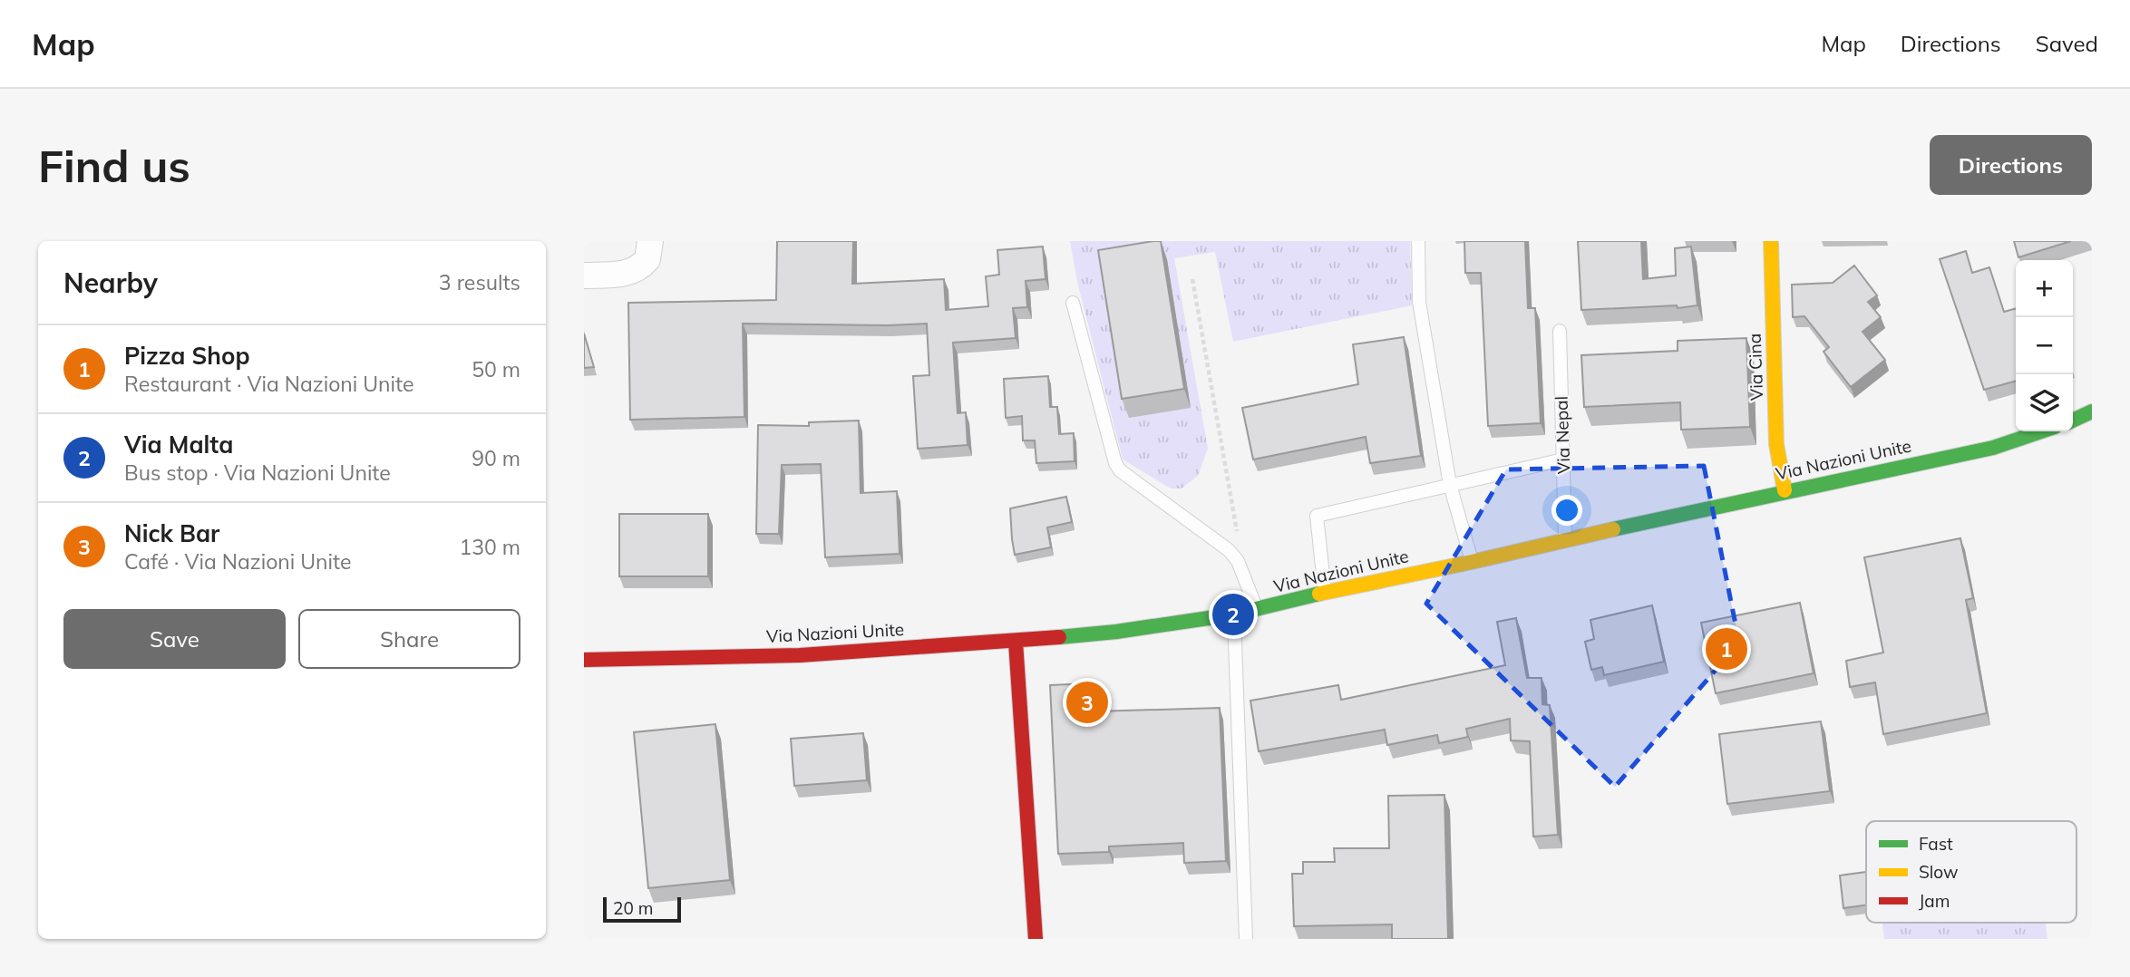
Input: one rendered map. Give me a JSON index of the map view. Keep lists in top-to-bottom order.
{
  "streets": {
    "street": ["Via Cina", "Via Nazioni Unite"],
    "lane": ["Via Nepal"]
  },
  "crossings": [
    ["Via Cina", "Via Nazioni Unite"],
    ["Via Nepal", "Via Nazioni Unite"]
  ],
  "legend": ["Fast", "Slow", "Jam"],
  "scale_bar": "20 m",
  "page": {
    "header": "Map",
    "nav": ["Map", "Directions", "Saved"],
    "buttons": [
      "Directions",
      ["Save", "Share"]
    ],
    "title": "Find us",
    "heading": ["Nearby", "3 results"],
    "map_buttons": ["+", "−"],
    "list": [
      {
        "mark": "1",
        "name": "Pizza Shop",
        "note": "Restaurant · Via Nazioni Unite",
        "value": "50 m"
      },
      {
        "mark": "2",
        "name": "Via Malta",
        "note": "Bus stop · Via Nazioni Unite",
        "value": "90 m"
      },
      {
        "mark": "3",
        "name": "Nick Bar",
        "note": "Café · Via Nazioni Unite",
        "value": "130 m"
      }
    ],
    "pins": ["2", "1", "3"],
    "scale": "20 m"
  }
}
